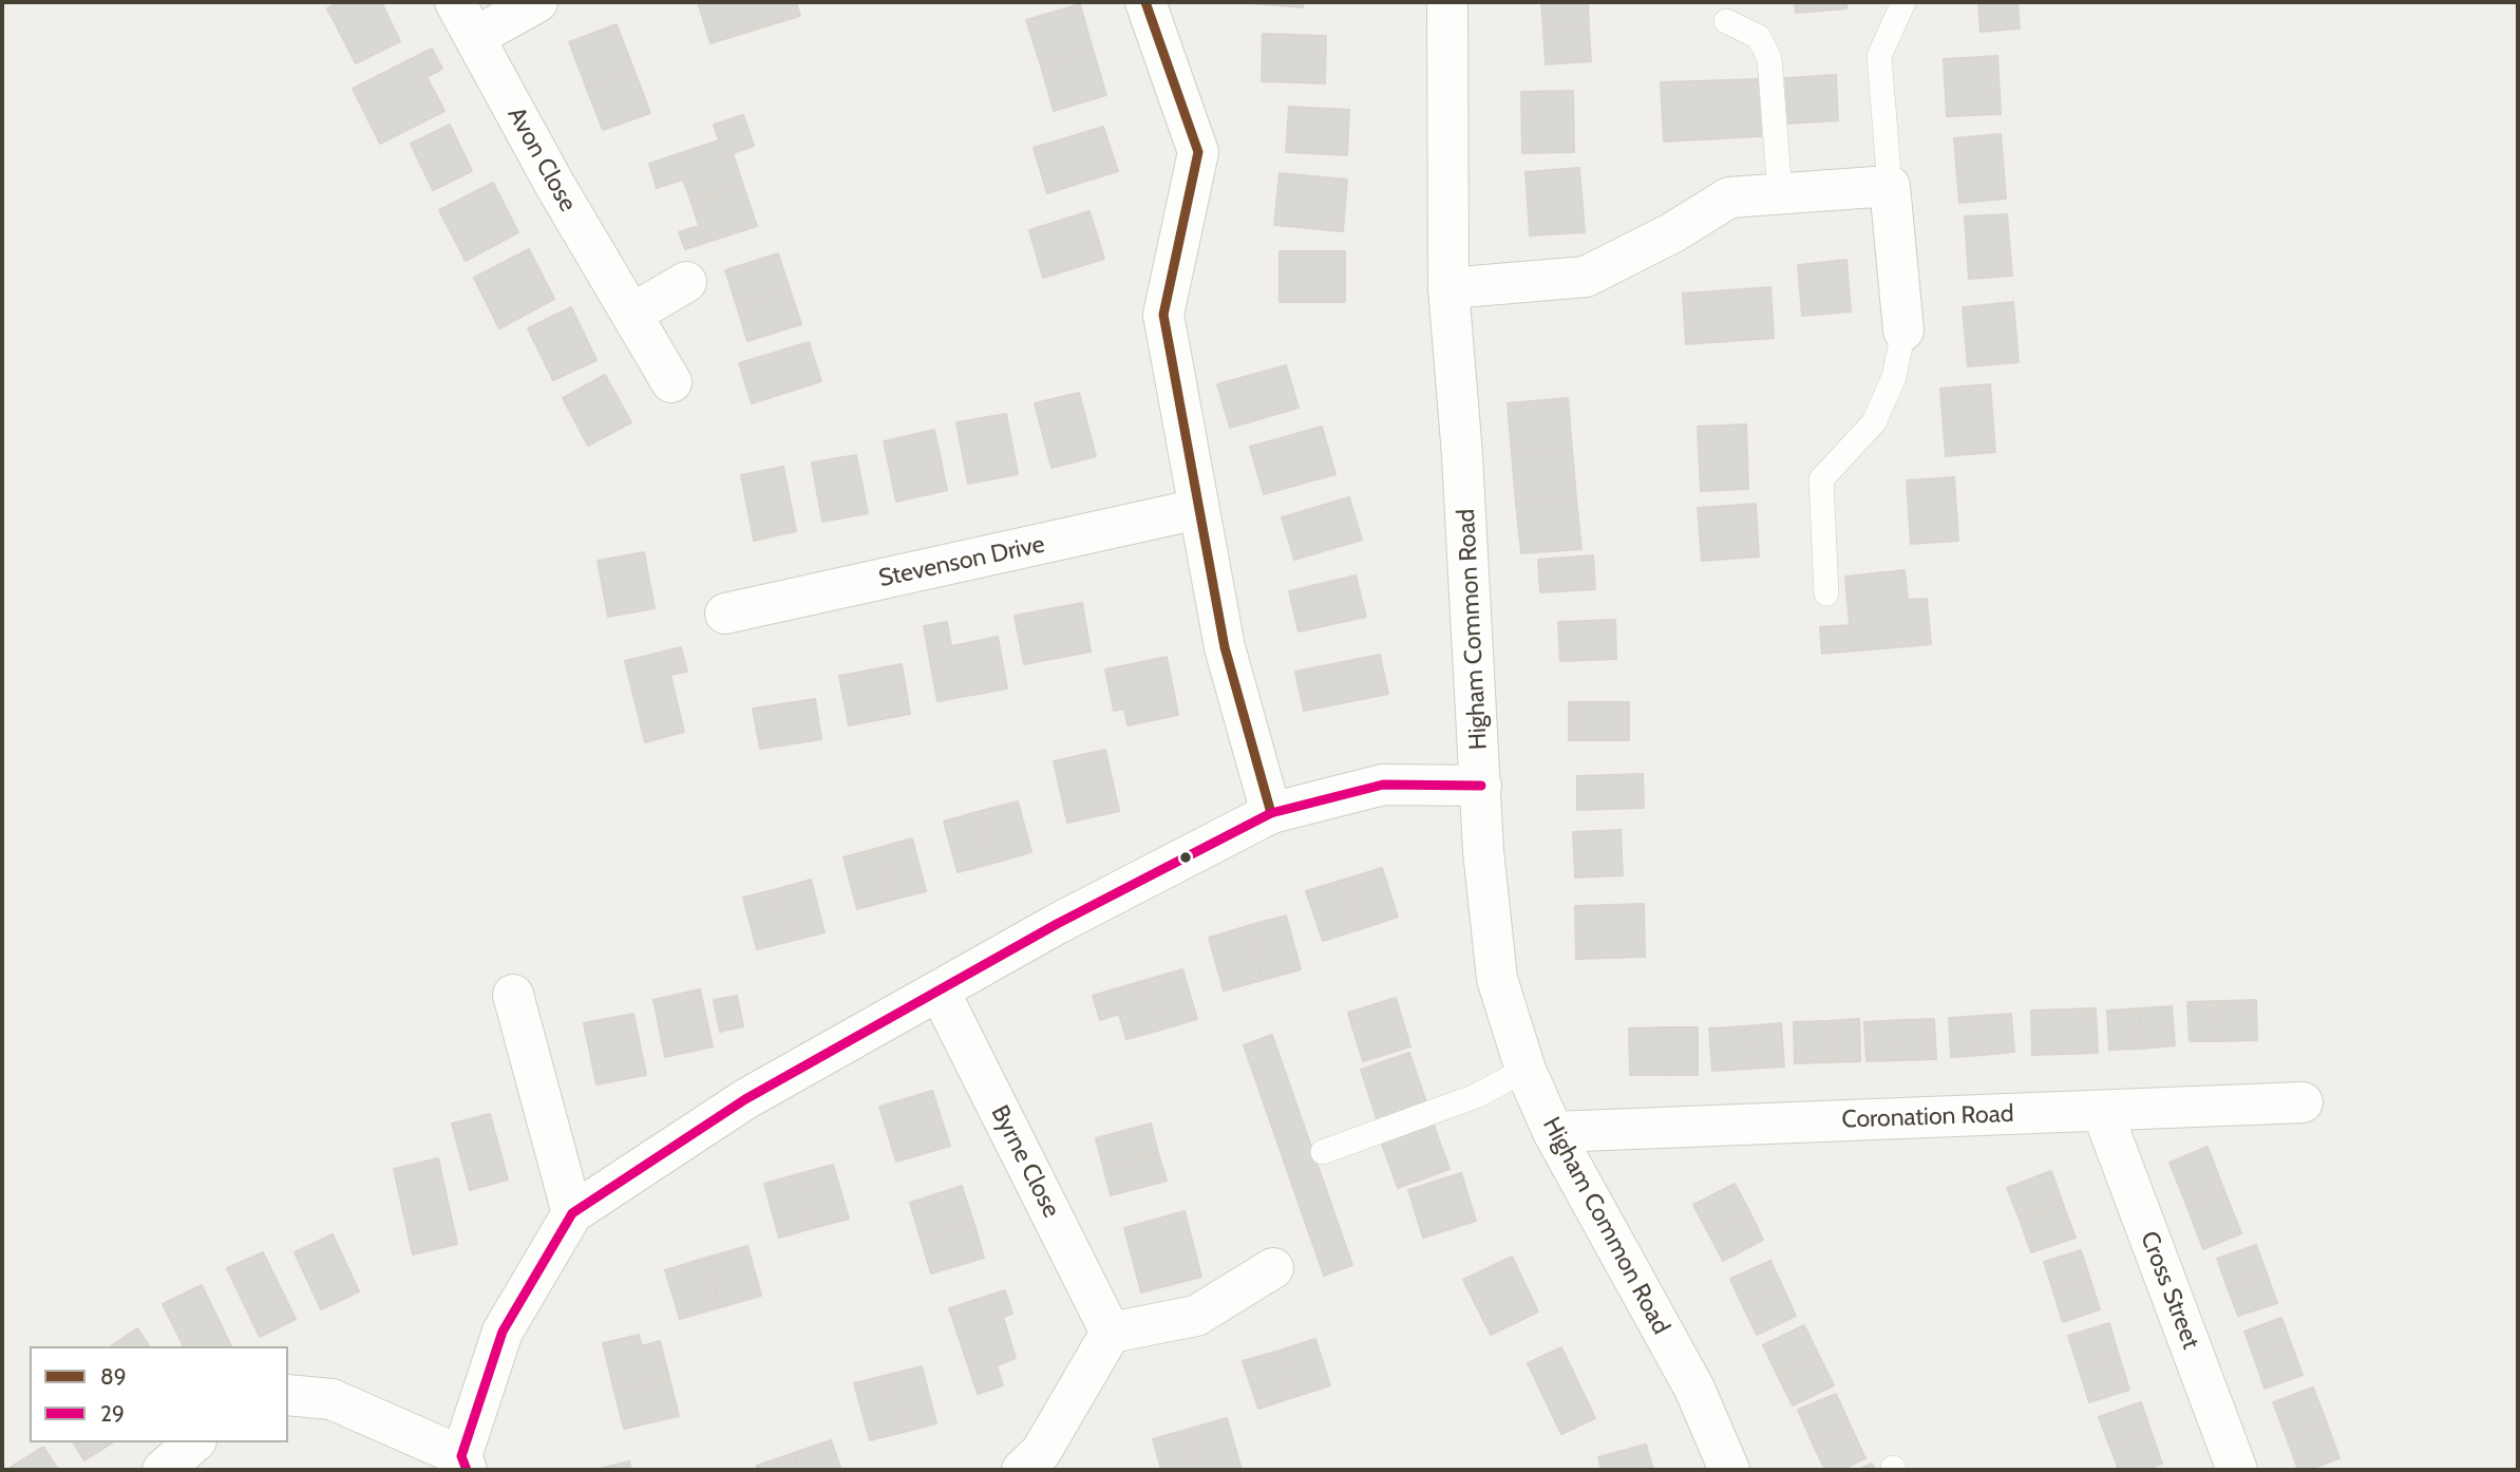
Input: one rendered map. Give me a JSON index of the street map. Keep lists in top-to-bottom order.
{
  "streets": {
    "street": [
      "Avon Close",
      "Stevenson Drive",
      "Higham Common Road",
      "Coronation Road",
      "Byrne Close",
      "Cross Street"
    ]
  },
  "crossings": [
    ["Higham Common Road", "Coronation Road"],
    ["Coronation Road", "Cross Street"]
  ],
  "lines": ["transit line 89", "transit line 29"],
  "legend": ["89", "29"]
}
